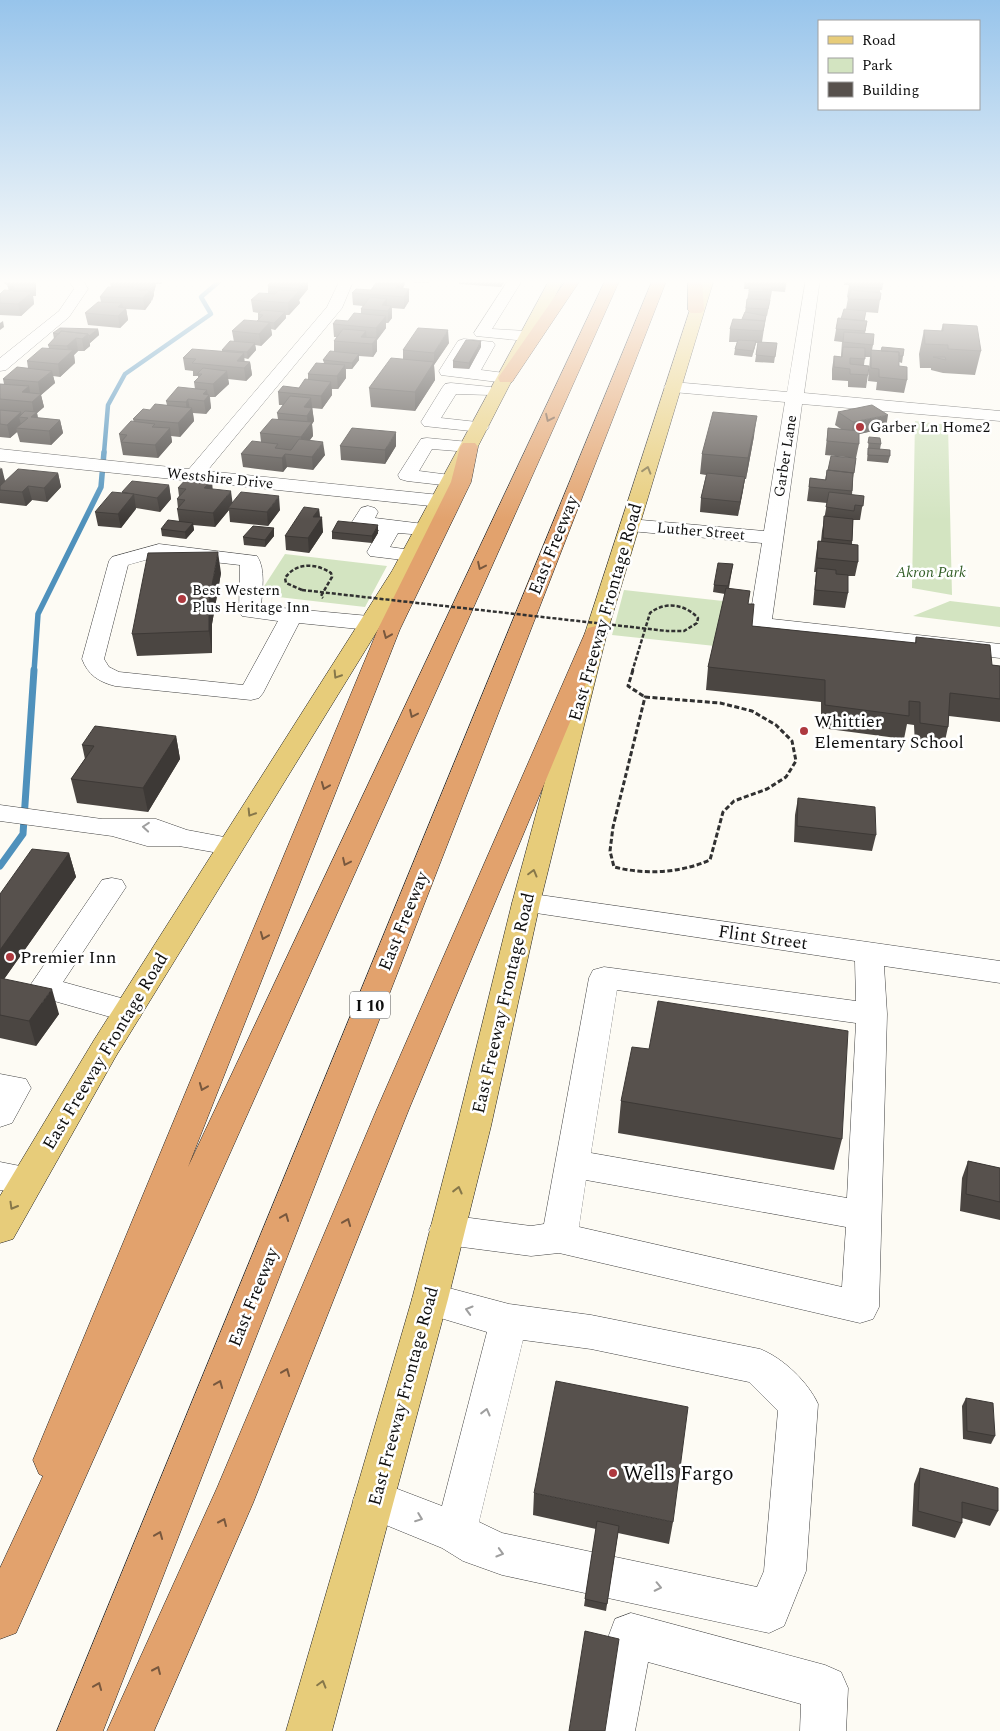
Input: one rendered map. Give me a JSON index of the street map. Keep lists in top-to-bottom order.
{
  "streets": {
    "highway": ["East Freeway", "I 10"],
    "main road": ["East Freeway Frontage Road"],
    "street": [
      "Garber Lane",
      "Westshire Drive",
      "Luther Street",
      "Flint Street"
    ]
  },
  "crossings": [
    ["Garber Lane", "Luther Street"],
    ["Westshire Drive", "East Freeway Frontage Road"],
    ["Luther Street", "East Freeway Frontage Road"],
    ["East Freeway Frontage Road", "Flint Street"]
  ],
  "parks": ["Akron Park"],
  "places": [
    "Garber Ln Home2",
    "Best Western Plus Heritage Inn",
    "Whittier Elementary School",
    "Premier Inn",
    "Wells Fargo"
  ],
  "legend": ["Road", "Park", "Building"]
}
